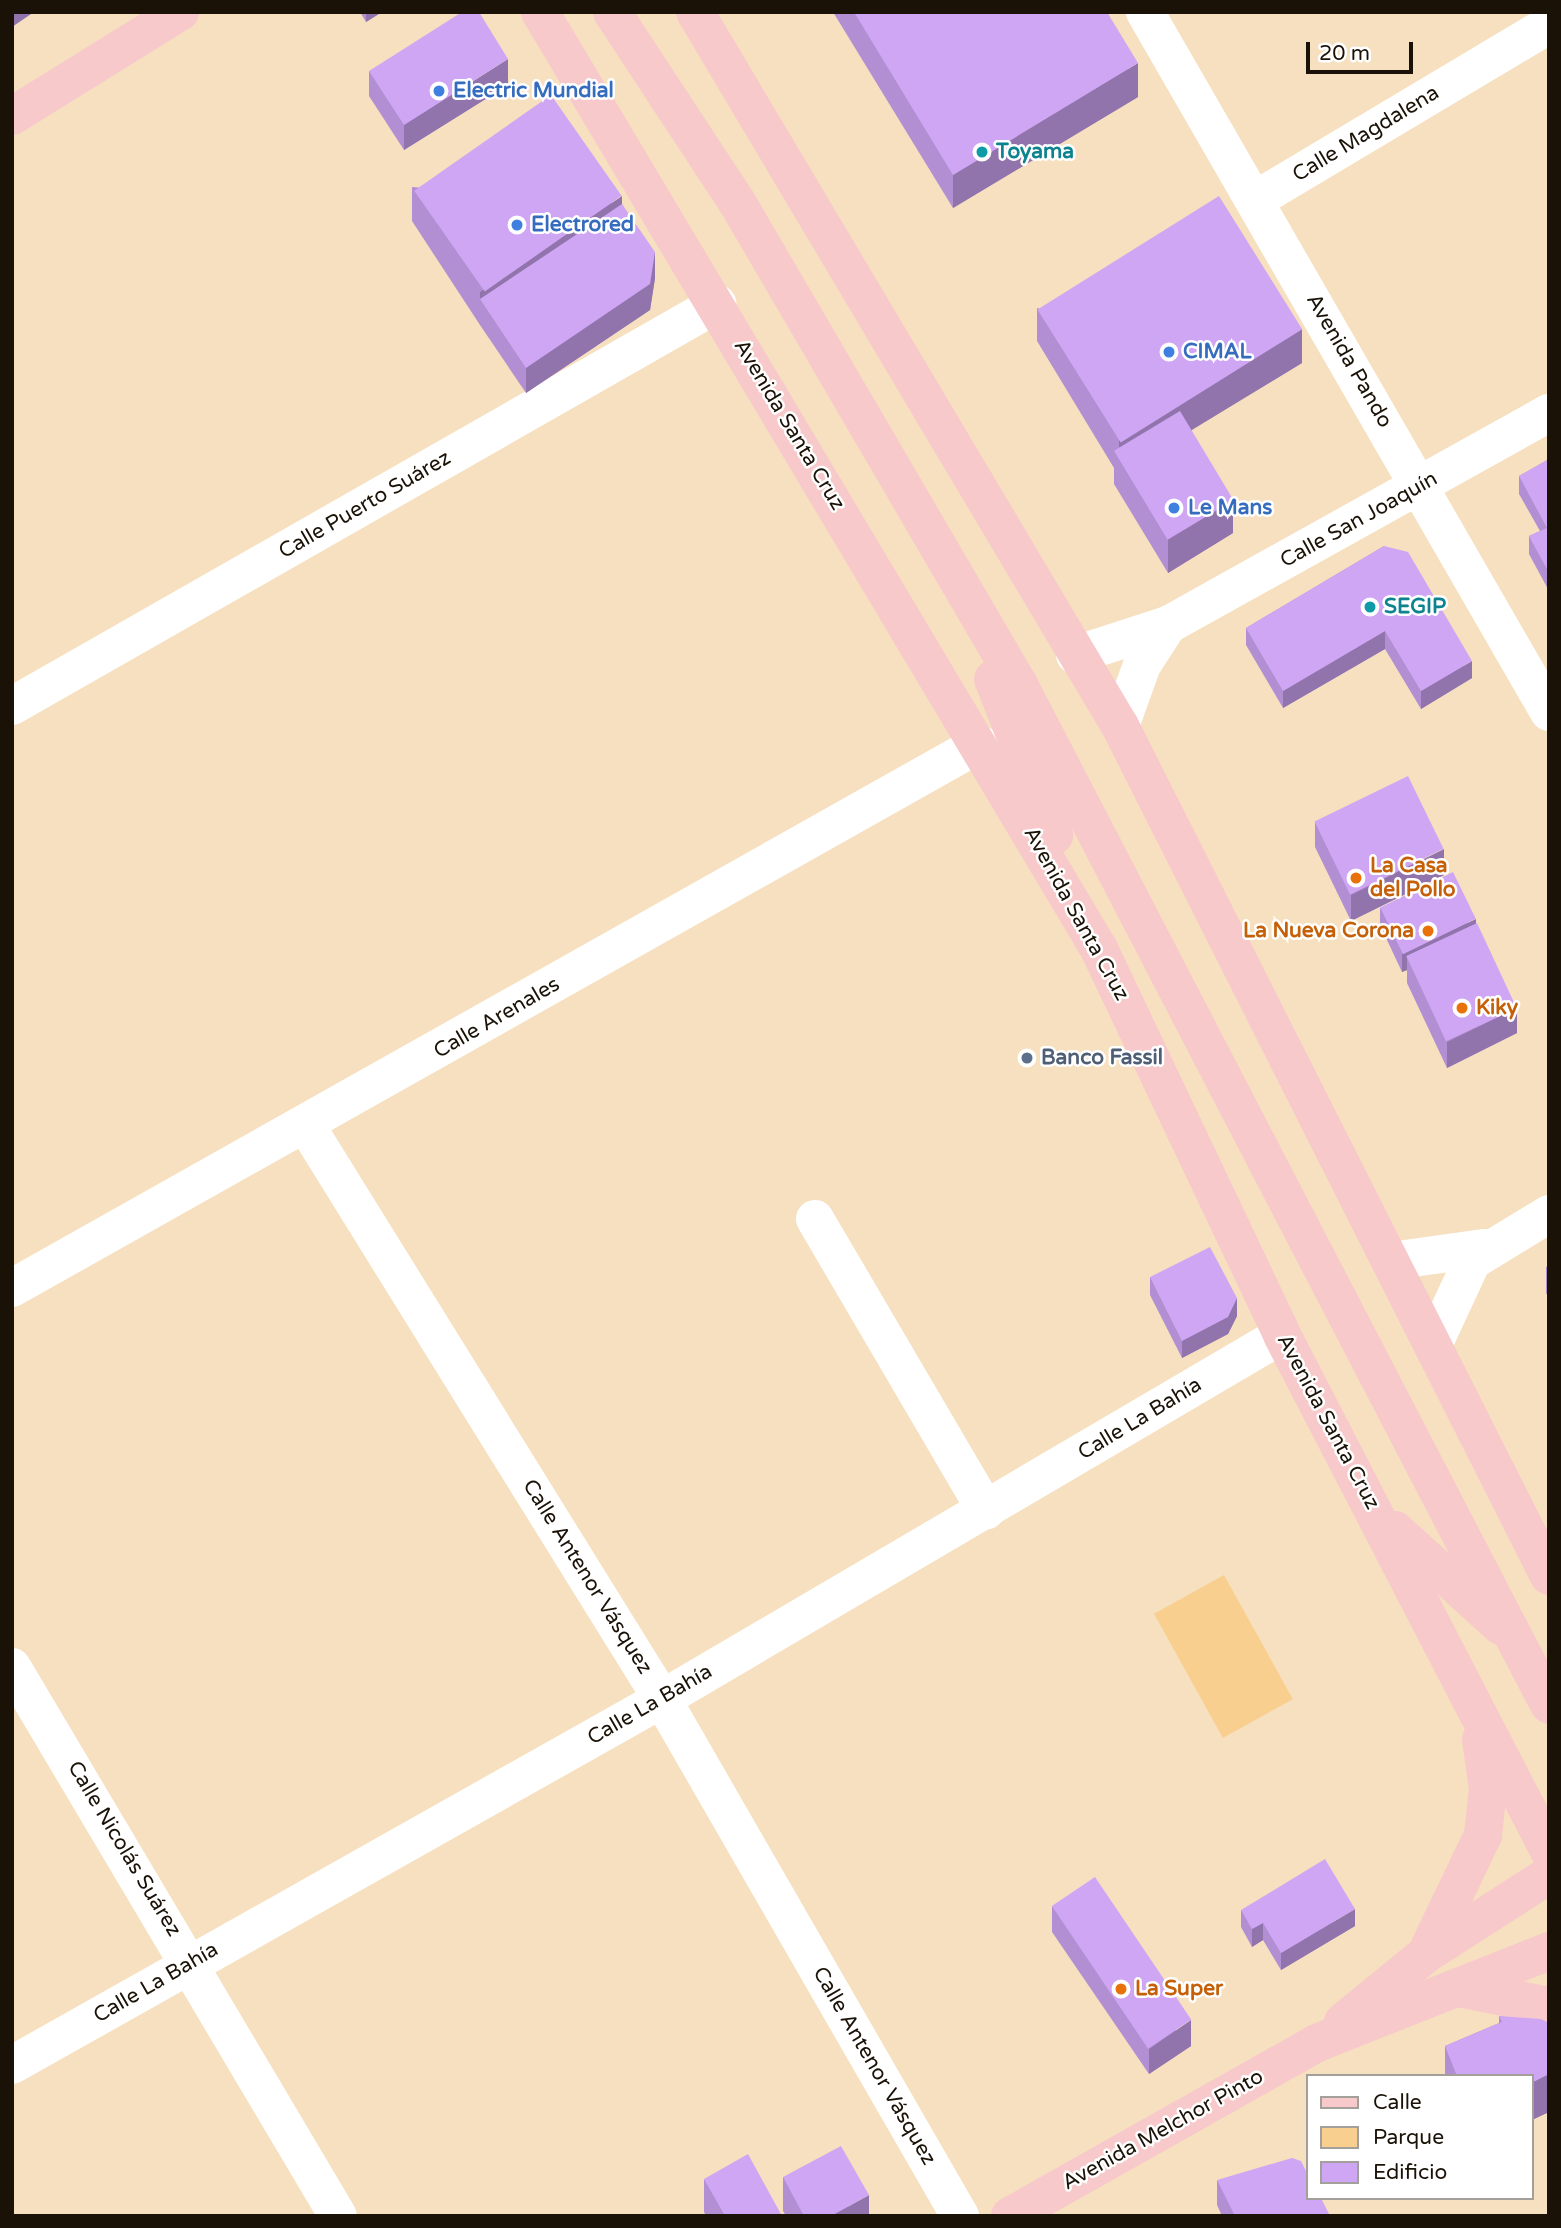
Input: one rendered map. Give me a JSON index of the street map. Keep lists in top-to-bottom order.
{
  "streets": {
    "main road": ["Avenida Santa Cruz", "Avenida Melchor Pinto"],
    "street": [
      "Calle Magdalena",
      "Avenida Pando",
      "Calle Puerto Suárez",
      "Calle San Joaquín",
      "Calle Arenales",
      "Calle La Bahía",
      "Calle Antenor Vásquez",
      "Calle Nicolás Suárez"
    ]
  },
  "crossings": [
    ["Calle Magdalena", "Avenida Pando"],
    ["Avenida Pando", "Calle San Joaquín"],
    ["Avenida Santa Cruz", "Calle Puerto Suárez"],
    ["Avenida Santa Cruz", "Calle Arenales"],
    ["Avenida Santa Cruz", "Calle La Bahía"],
    ["Calle Arenales", "Calle Antenor Vásquez"],
    ["Calle La Bahía", "Calle Antenor Vásquez"],
    ["Calle La Bahía", "Calle Nicolás Suárez"]
  ],
  "places": [
    "Electric Mundial",
    "Toyama",
    "Electrored",
    "CIMAL",
    "Le Mans",
    "SEGIP",
    "La Casa del Pollo",
    "La Nueva Corona",
    "Kiky",
    "Banco Fassil",
    "La Super"
  ],
  "legend": ["Calle", "Parque", "Edificio"],
  "scale_bar": "20 m"
}
